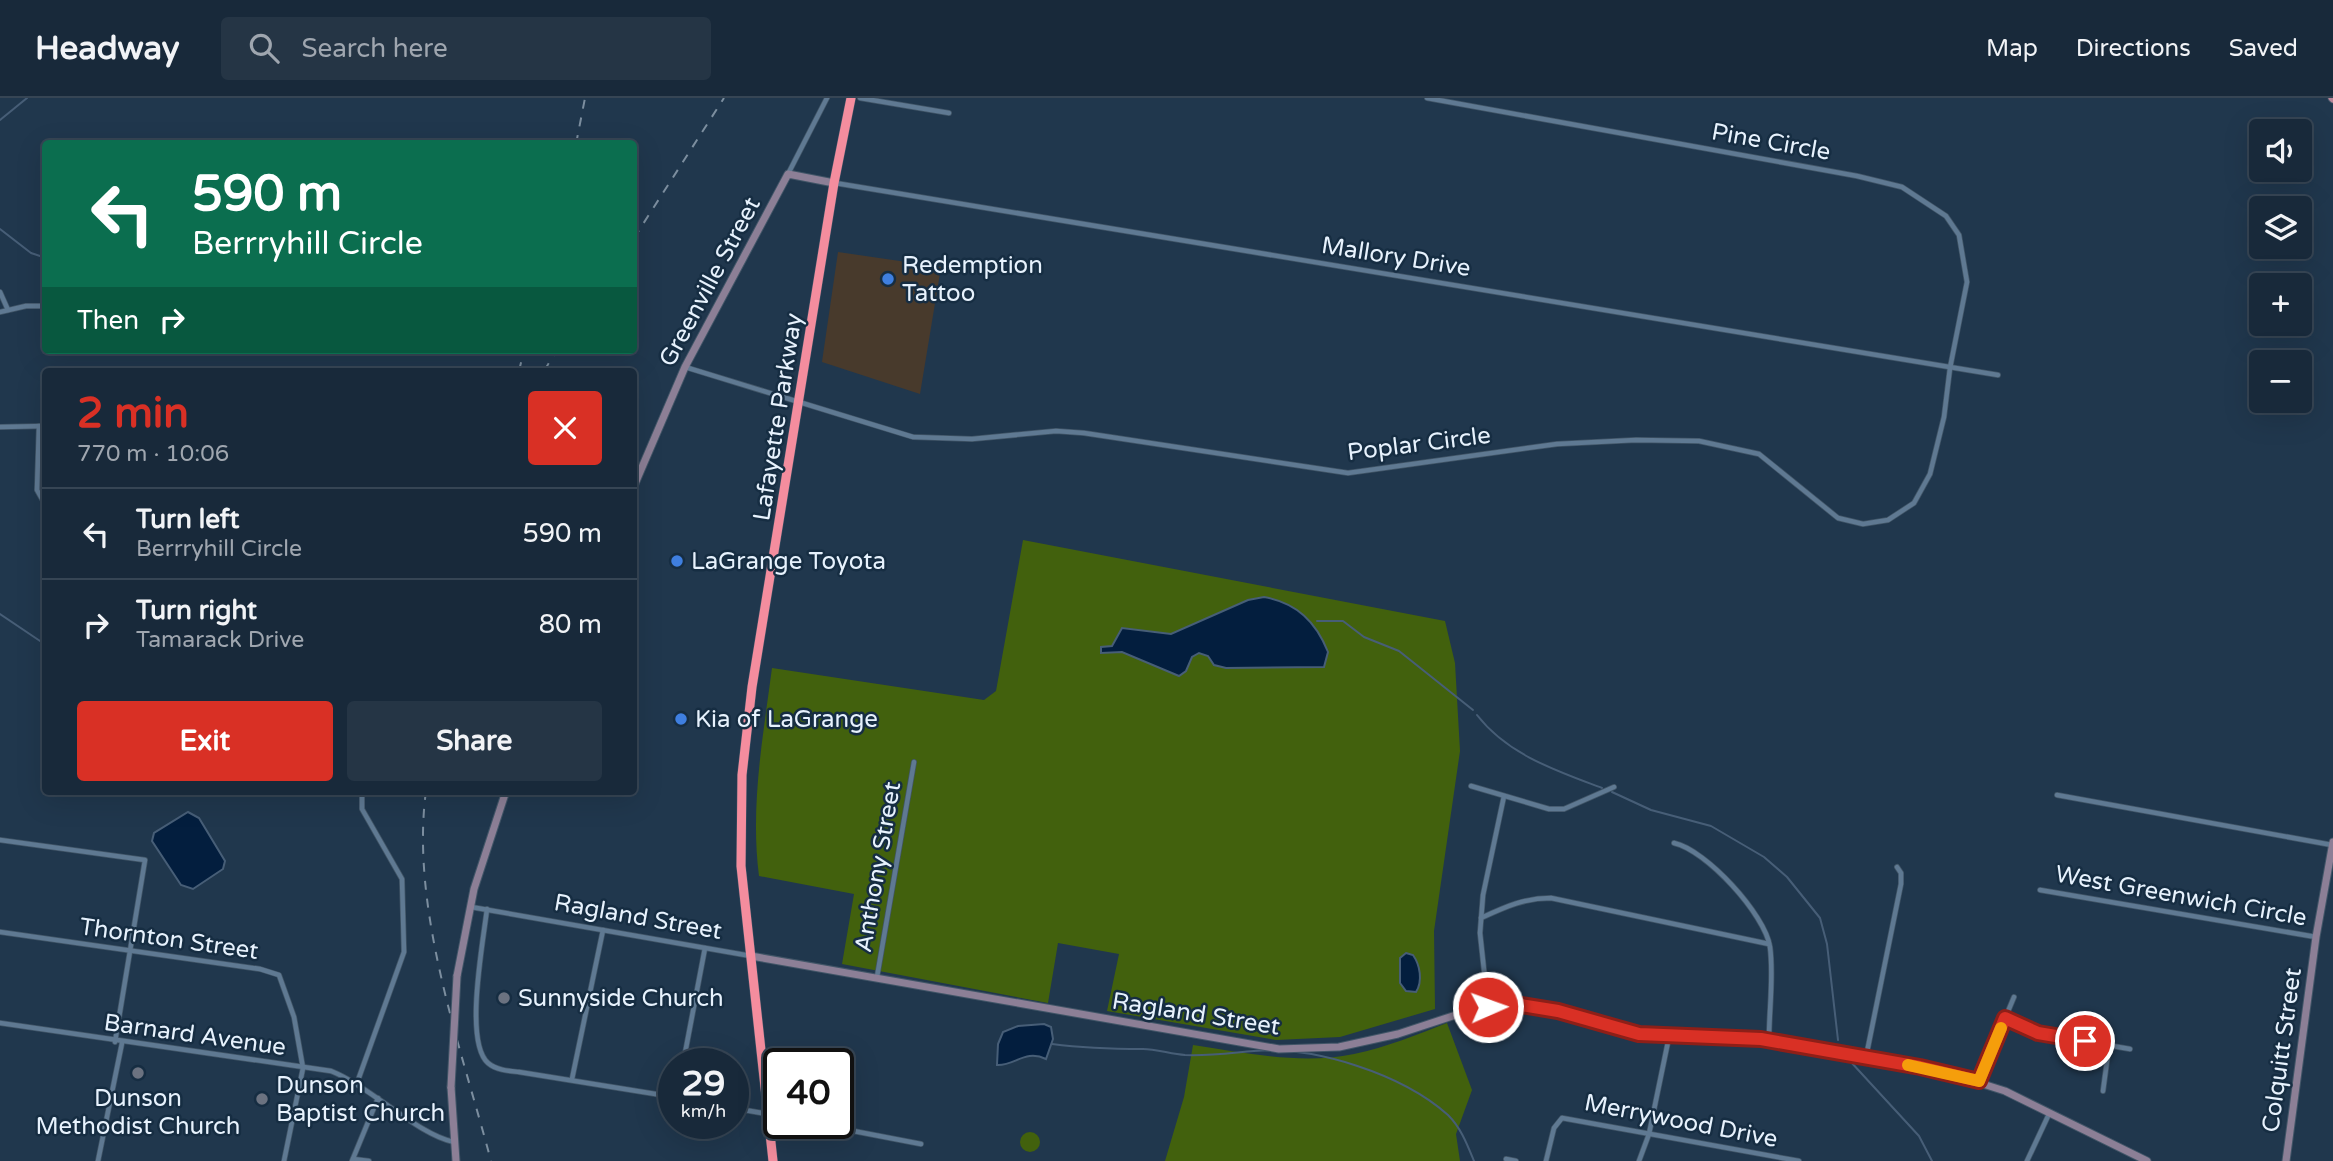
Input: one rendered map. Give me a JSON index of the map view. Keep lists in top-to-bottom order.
{
  "streets": {
    "highway": ["Lafayette Parkway"],
    "street": [
      "Pine Circle",
      "Mallory Drive",
      "Greenville Street",
      "Poplar Circle",
      "Anthony Street",
      "West Greenwich Circle",
      "Ragland Street",
      "Thornton Street",
      "Barnard Avenue",
      "Colquitt Street",
      "Merrywood Drive"
    ]
  },
  "crossings": [
    ["Pine Circle", "Mallory Drive"],
    ["Pine Circle", "Poplar Circle"],
    ["Mallory Drive", "Greenville Street"],
    ["Mallory Drive", "Lafayette Parkway"],
    ["Mallory Drive", "Poplar Circle"],
    ["Greenville Street", "Poplar Circle"],
    ["Lafayette Parkway", "Poplar Circle"],
    ["Lafayette Parkway", "Ragland Street"],
    ["Anthony Street", "Ragland Street"],
    ["West Greenwich Circle", "Colquitt Street"],
    ["Thornton Street", "Barnard Avenue"]
  ],
  "places": [
    "Redemption Tattoo",
    "LaGrange Toyota",
    "Kia of LaGrange",
    "Sunnyside Church",
    "Dunson Methodist Church",
    "Dunson Baptist Church"
  ],
  "page": {
    "header": "Headway",
    "search": "Search here",
    "nav": ["Map", "Directions", "Saved"],
    "map_buttons": ["+", "−"],
    "turn": ["590 m", "Berrryhill Circle"],
    "then": "Then",
    "heading": ["2 min", "770 m · 10:06"],
    "list": [
      {
        "name": "Turn left",
        "note": "Berrryhill Circle",
        "value": "590 m"
      },
      {
        "name": "Turn right",
        "note": "Tamarack Drive",
        "value": "80 m"
      }
    ],
    "buttons": ["Exit", "Share"],
    "speed": "29 km/h",
    "limit": "40"
  }
}
